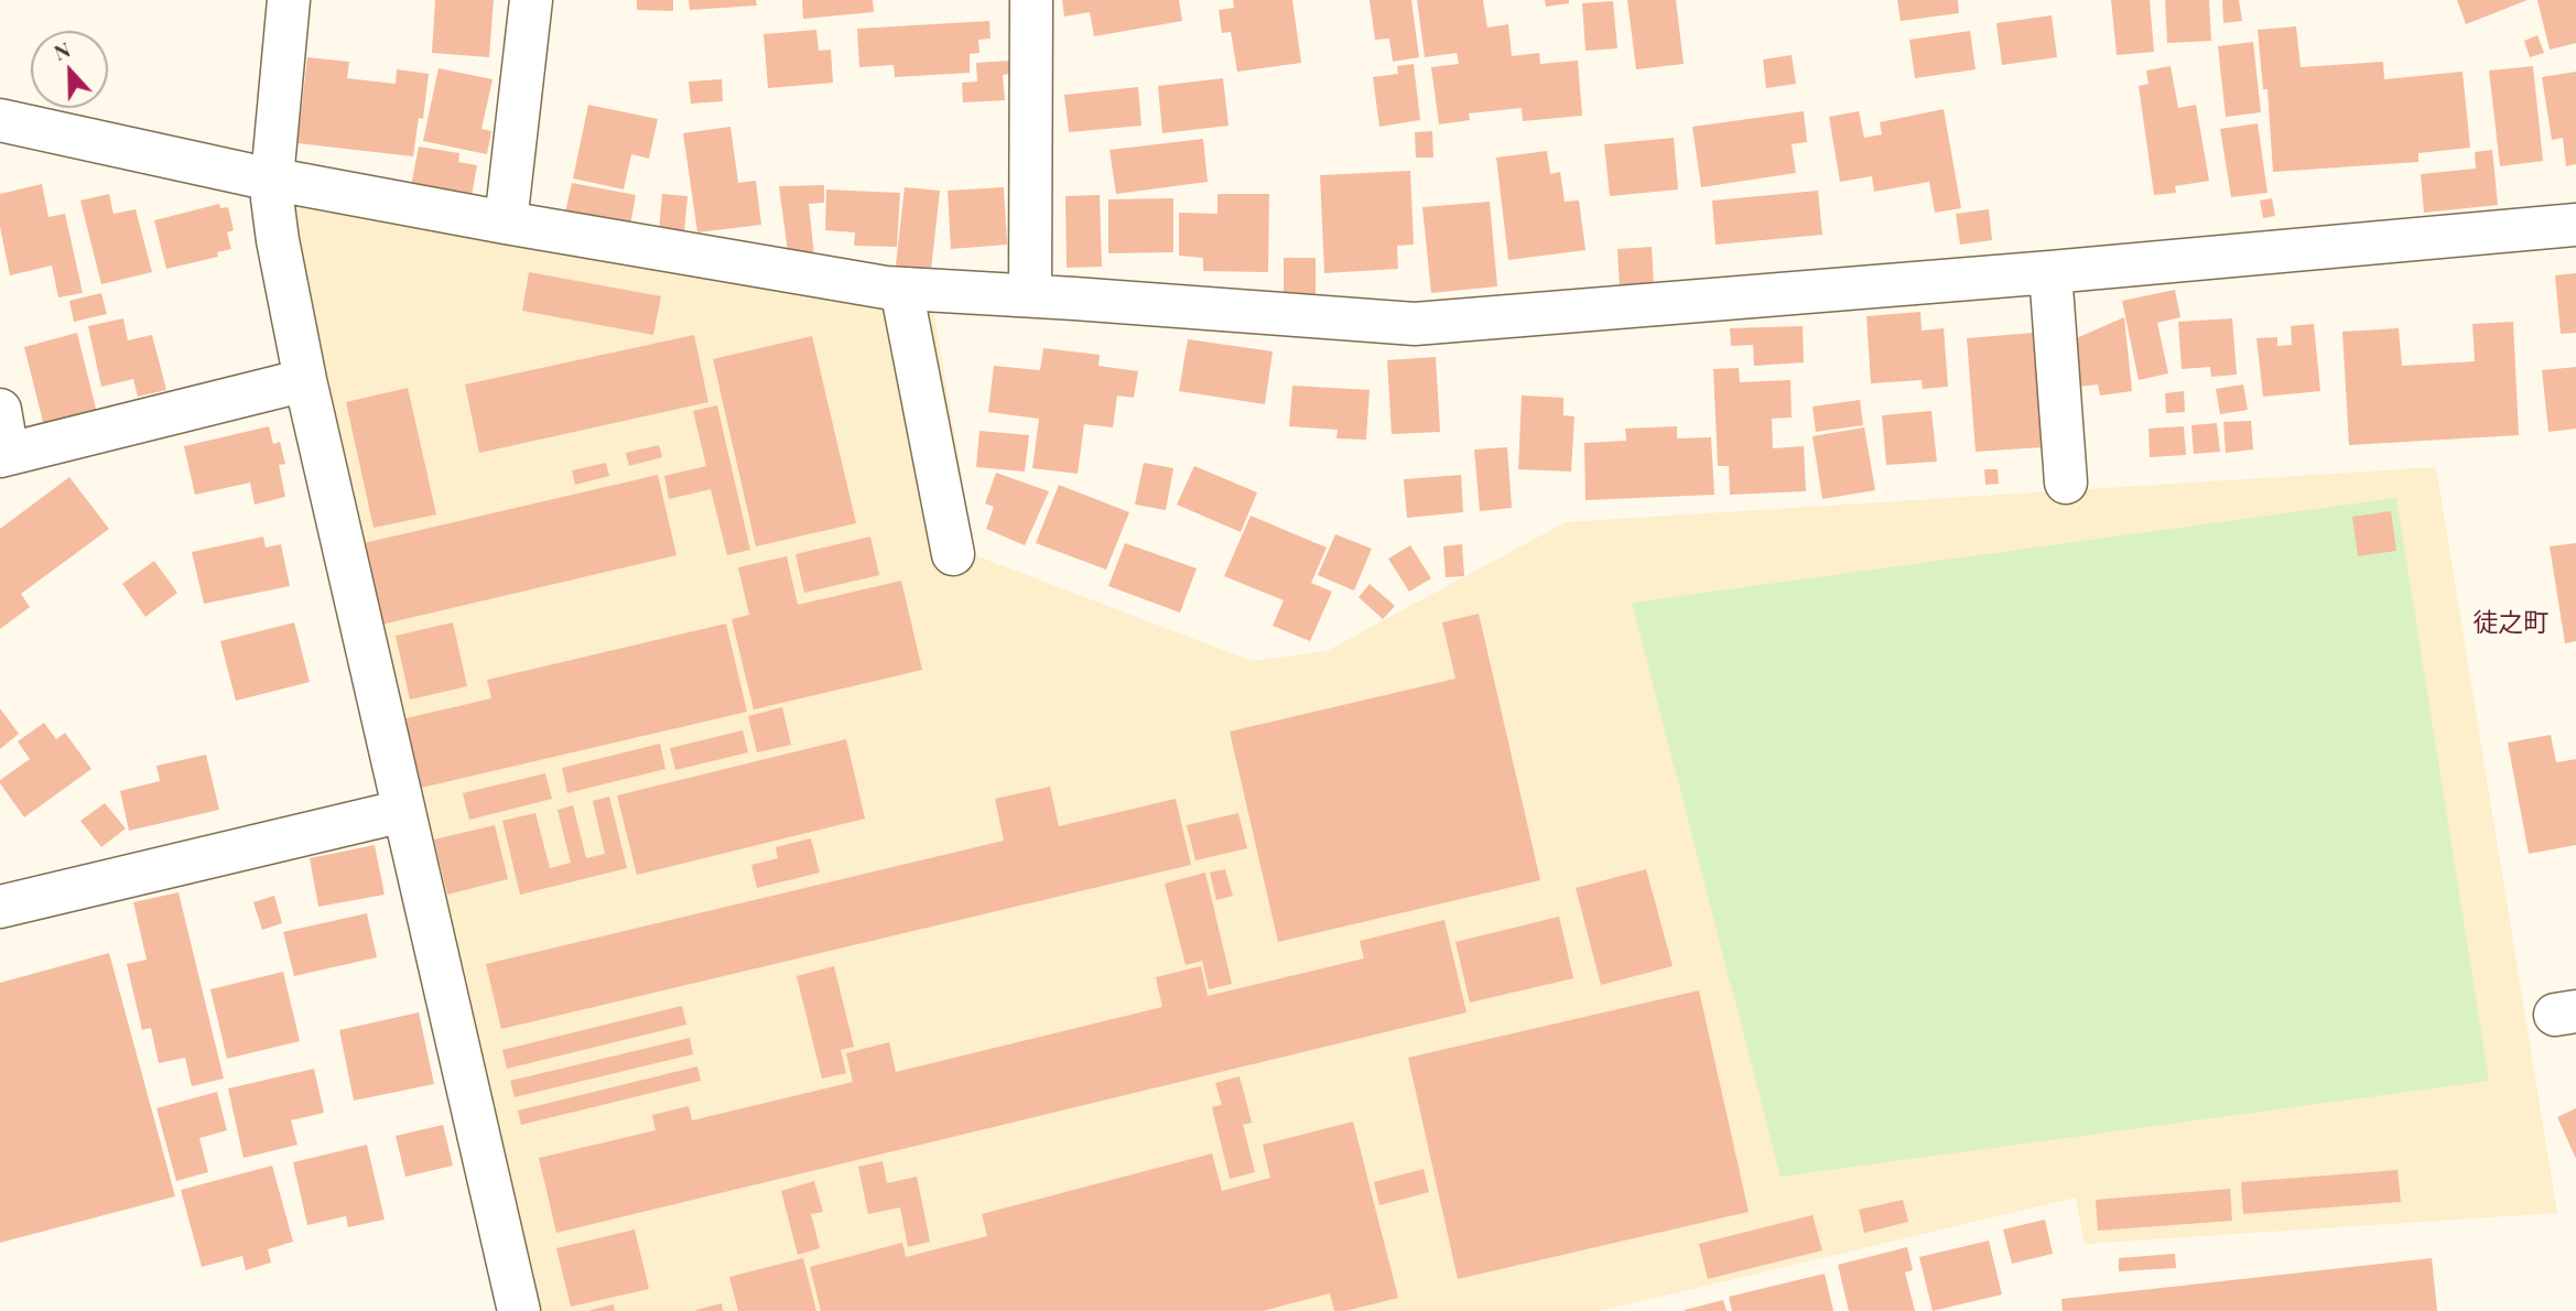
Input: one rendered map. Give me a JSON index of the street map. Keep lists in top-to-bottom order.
{
  "districts": ["徒之町"],
  "north": "top"
}
